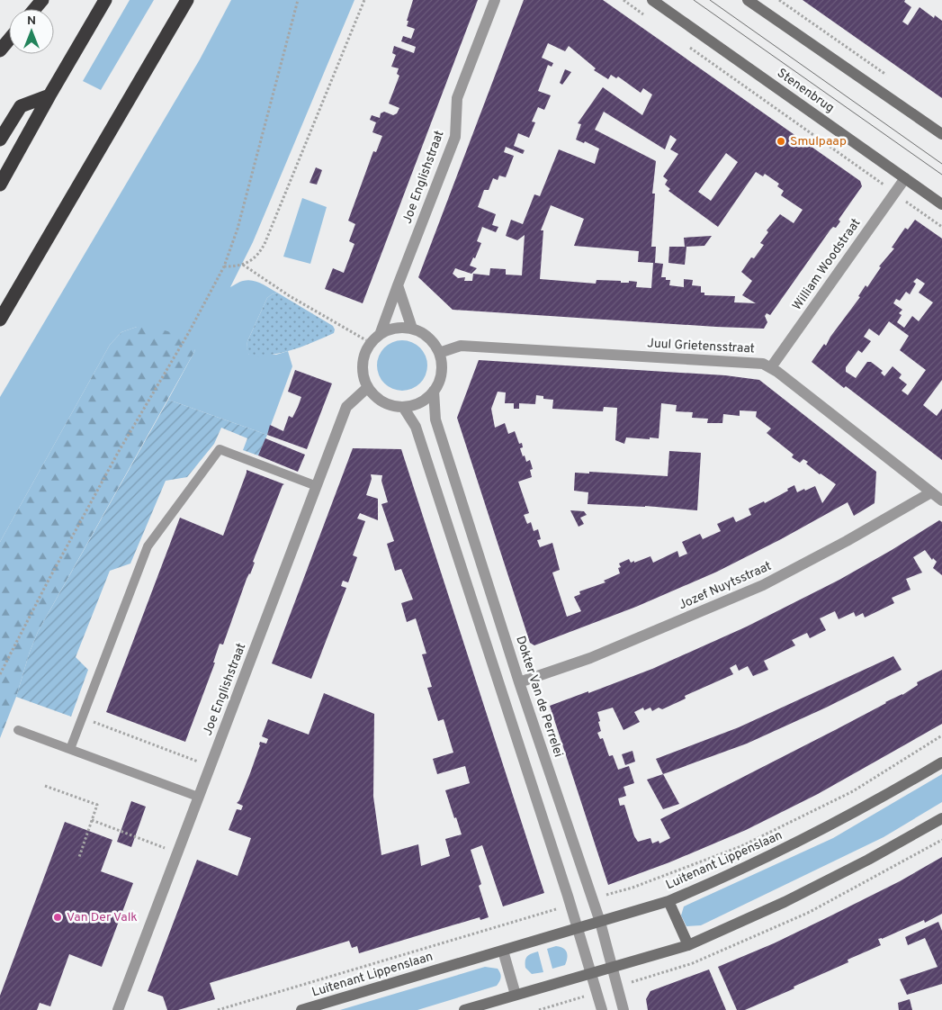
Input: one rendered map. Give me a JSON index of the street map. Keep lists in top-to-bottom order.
{
  "streets": {
    "main road": ["Stenenbrug", "Luitenant Lippenslaan"],
    "street": [
      "Joe Englishstraat",
      "William Woodstraat",
      "Juul Grietensstraat",
      "Jozef Nuytsstraat",
      "Dokter Van de Perrelei"
    ]
  },
  "crossings": [
    ["Stenenbrug", "William Woodstraat"],
    ["Joe Englishstraat", "Juul Grietensstraat"],
    ["Joe Englishstraat", "Dokter Van de Perrelei"],
    ["William Woodstraat", "Juul Grietensstraat"],
    ["Juul Grietensstraat", "Jozef Nuytsstraat"],
    ["Juul Grietensstraat", "Dokter Van de Perrelei"],
    ["Jozef Nuytsstraat", "Dokter Van de Perrelei"],
    ["Dokter Van de Perrelei", "Luitenant Lippenslaan"]
  ],
  "places": ["Smulpaap", "Van Der Valk"],
  "north": "top"
}
